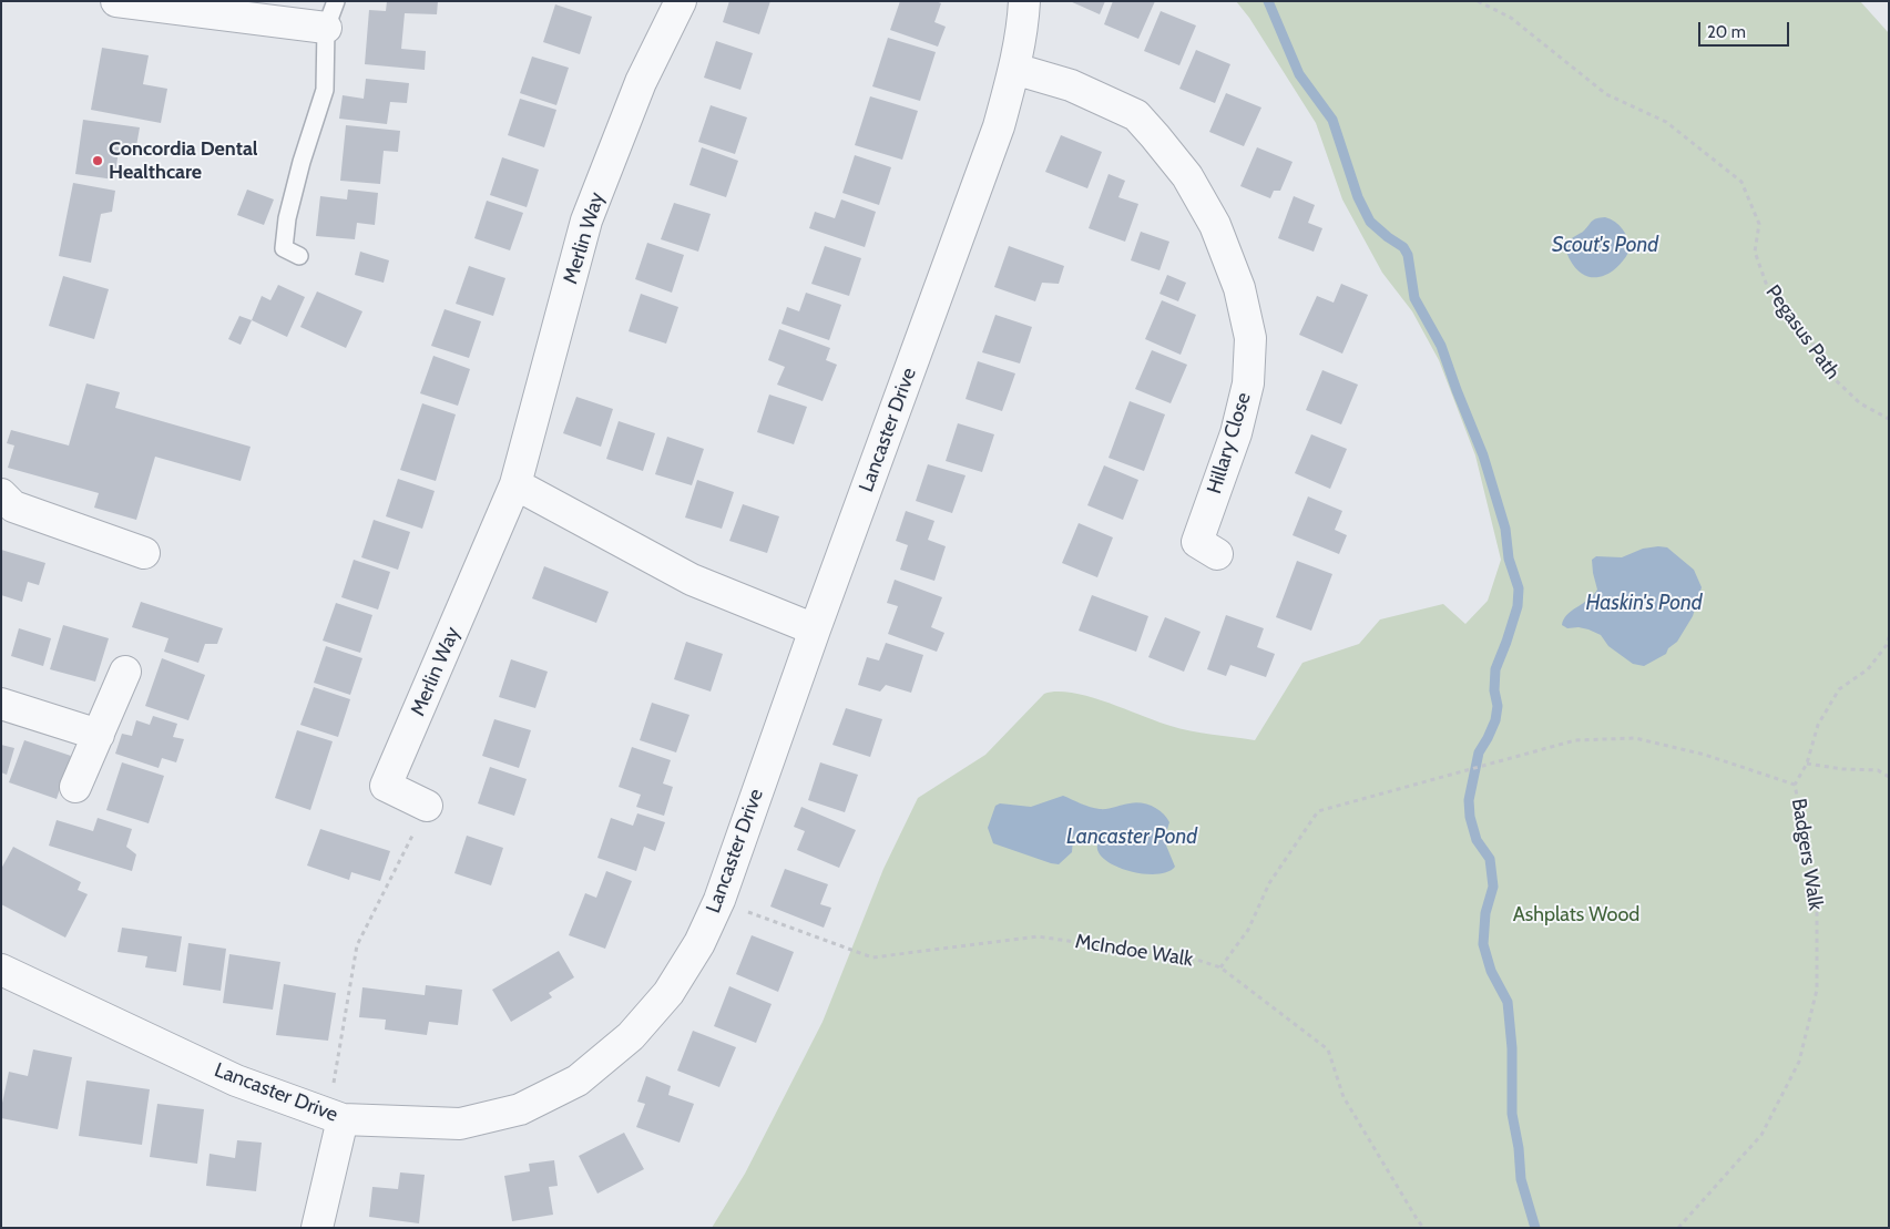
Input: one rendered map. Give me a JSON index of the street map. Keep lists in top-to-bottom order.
{
  "streets": {
    "street": ["Merlin Way", "Lancaster Drive", "Hillary Close"],
    "path": ["Pegasus Path", "Badgers Walk", "McIndoe Walk"]
  },
  "crossings": [
    ["Lancaster Drive", "Hillary Close"],
    ["Lancaster Drive", "McIndoe Walk"]
  ],
  "water": ["Scout's Pond", "Haskin's Pond", "Lancaster Pond"],
  "parks": ["Ashplats Wood"],
  "places": ["Concordia Dental Healthcare"],
  "scale_bar": "20 m"
}
